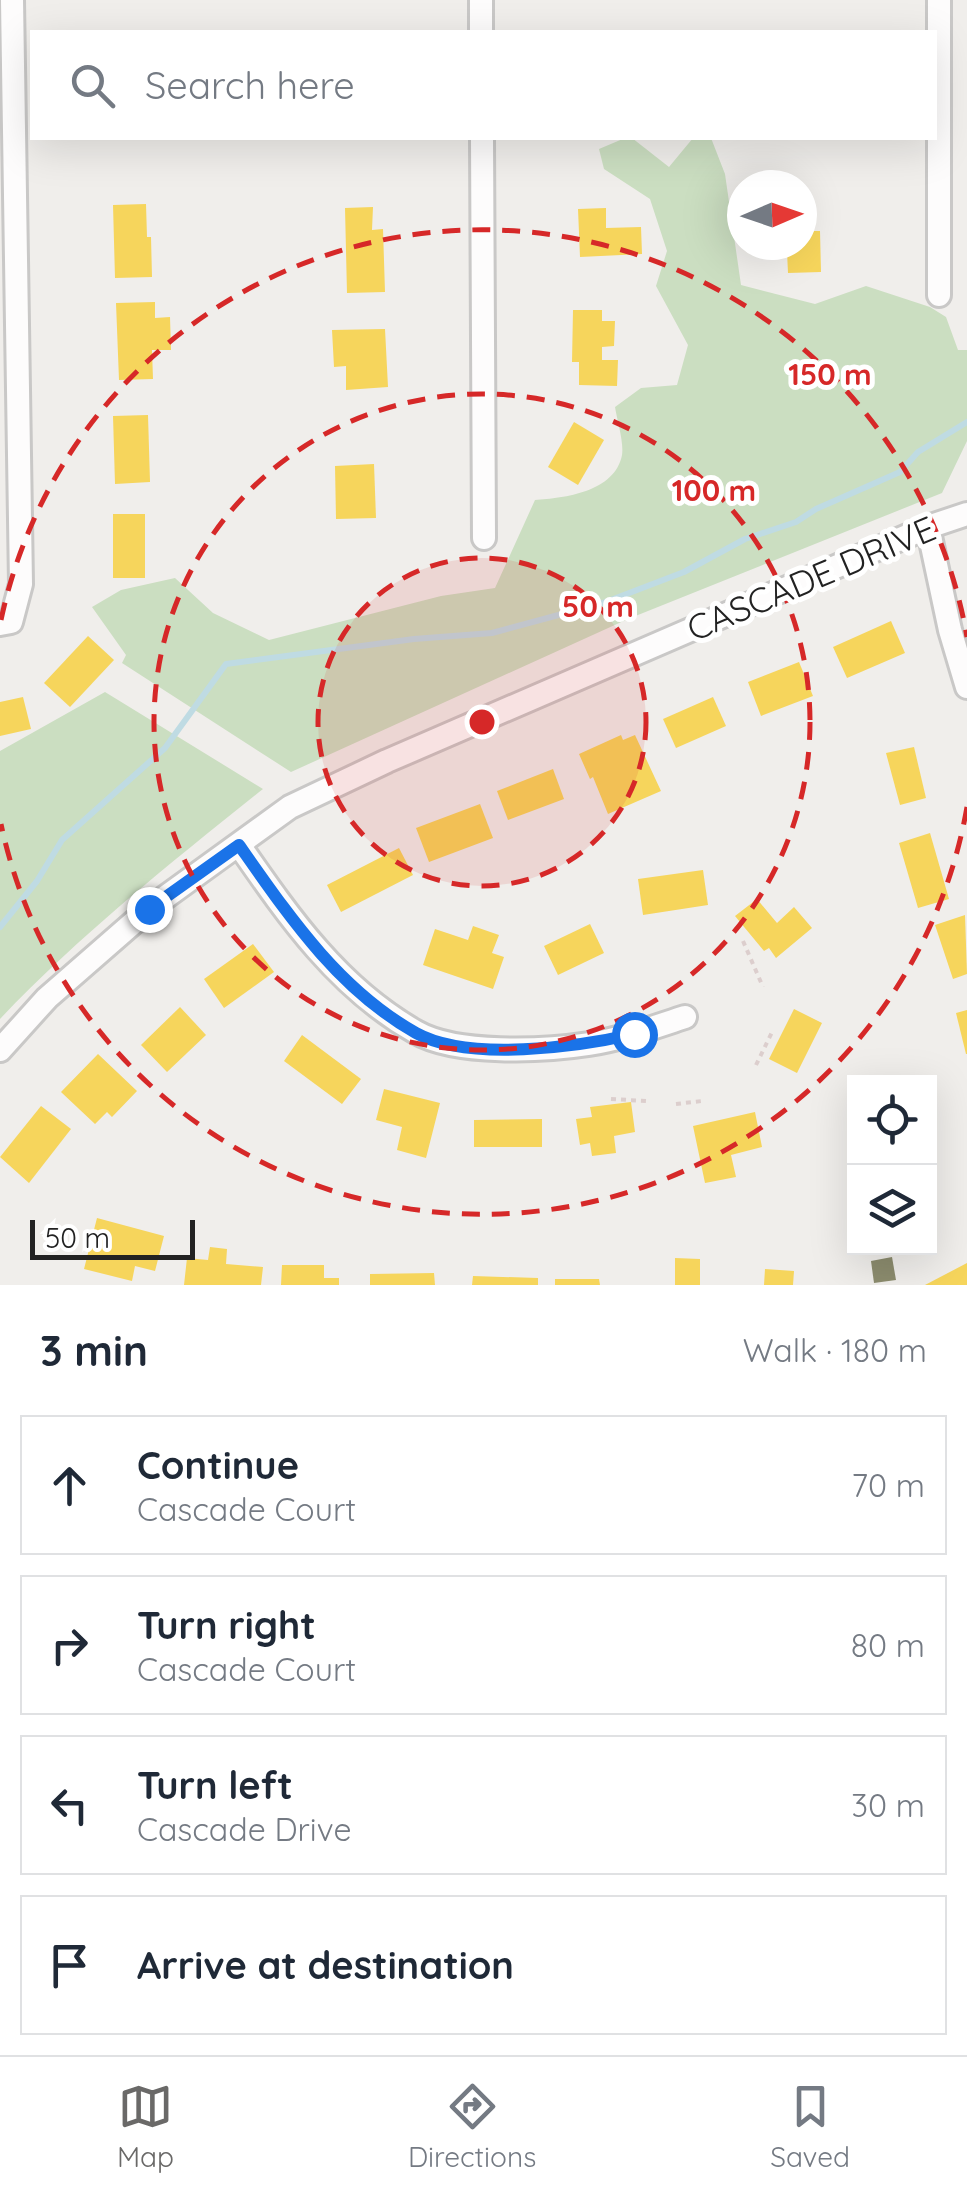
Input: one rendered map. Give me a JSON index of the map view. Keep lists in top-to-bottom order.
{
  "streets": {
    "street": ["CASCADE DRIVE"]
  },
  "scale_bar": "50 m",
  "north": "right",
  "page": {
    "search": "Search here",
    "scale": "50 m",
    "heading": ["3 min", "Walk · 180 m"],
    "list": [
      ["Continue", "Cascade Court", "70 m"],
      ["Turn right", "Cascade Court", "80 m"],
      ["Turn left", "Cascade Drive", "30 m"],
      "Arrive at destination"
    ],
    "nav": ["Map", "Directions", "Saved"]
  },
  "rings": ["150 m", "100 m", "50 m"]
}
